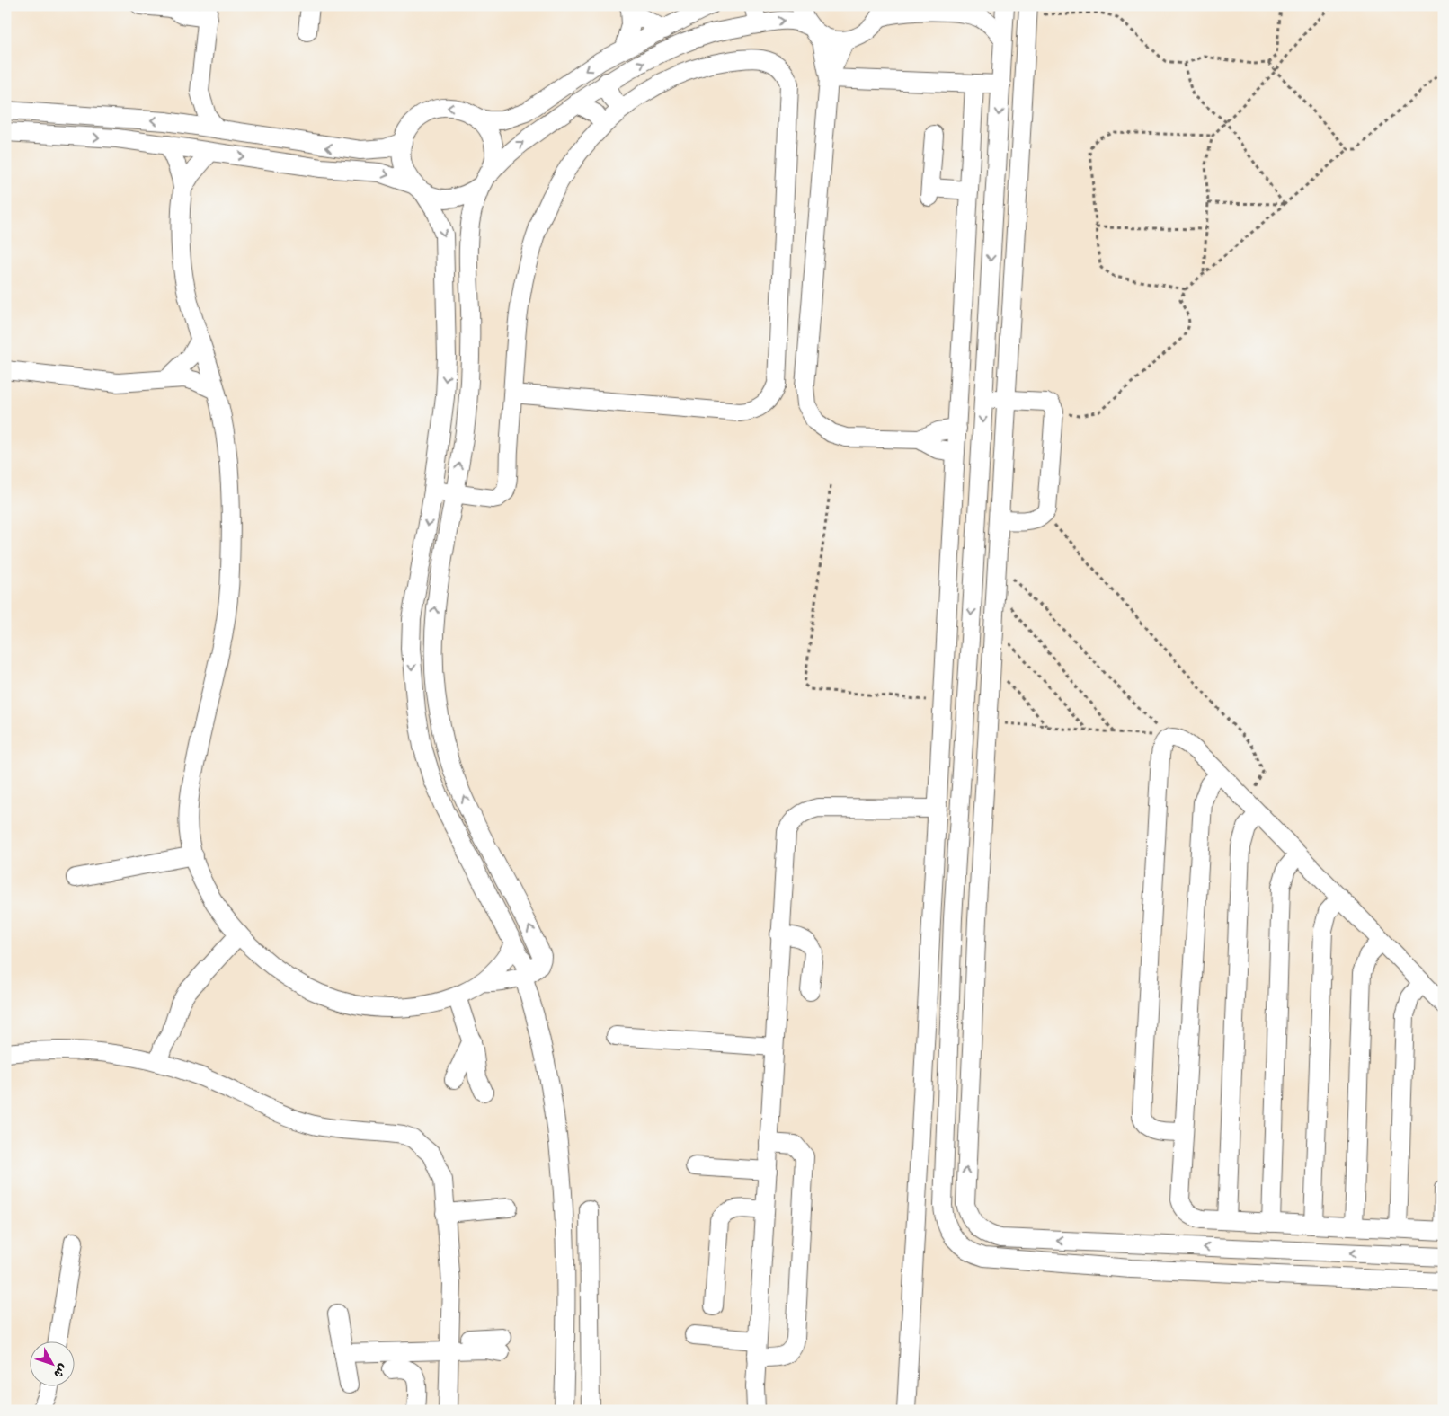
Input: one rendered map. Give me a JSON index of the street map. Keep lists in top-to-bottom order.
{
  "north": "bottom right"
}
